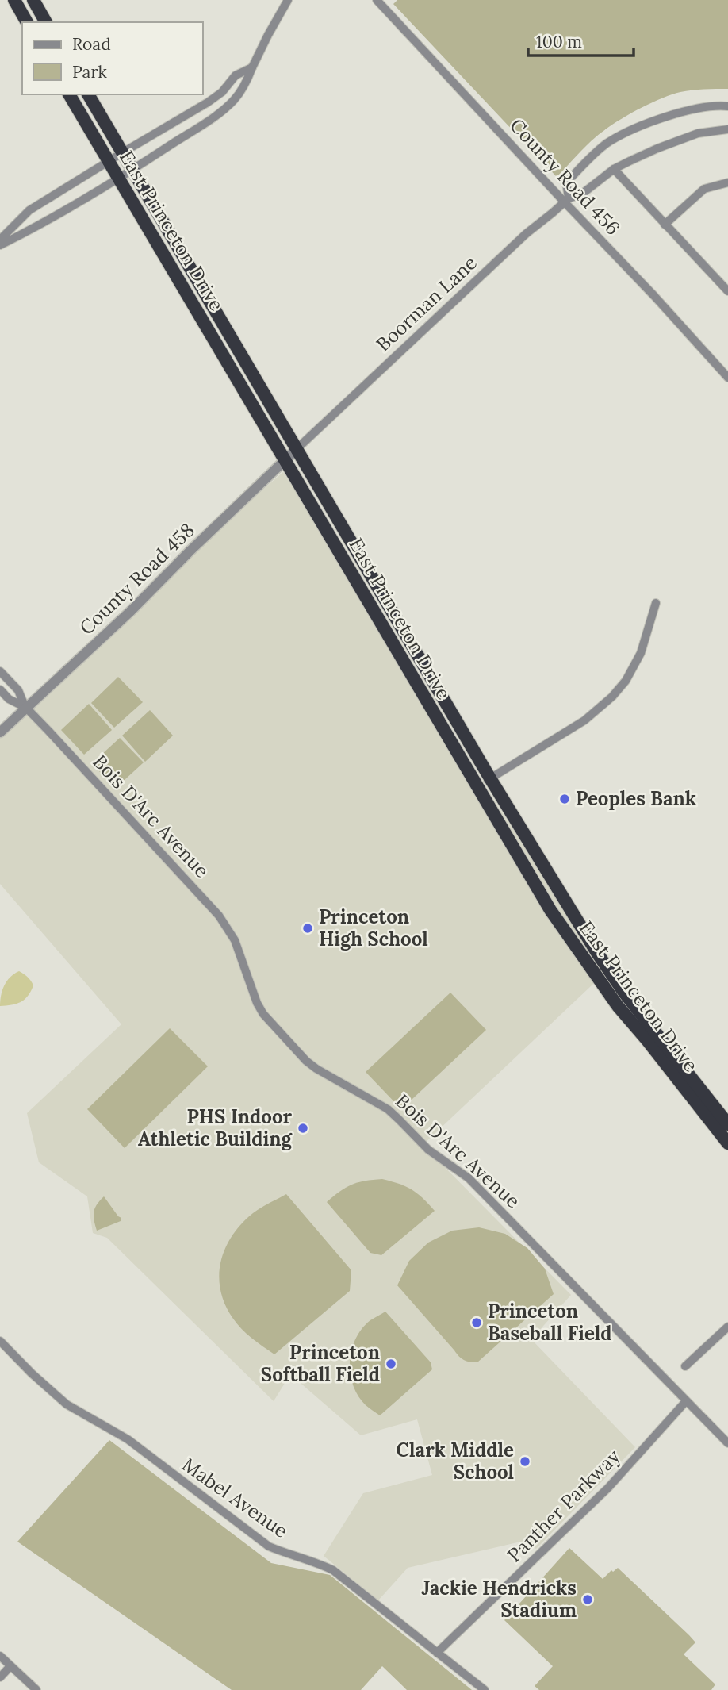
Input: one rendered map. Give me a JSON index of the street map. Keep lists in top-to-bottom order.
{
  "streets": {
    "highway": ["East Princeton Drive"],
    "street": [
      "County Road 456",
      "Boorman Lane",
      "County Road 458",
      "Bois D'Arc Avenue",
      "Mabel Avenue",
      "Panther Parkway"
    ]
  },
  "crossings": [
    ["County Road 456", "Boorman Lane"],
    ["East Princeton Drive", "Boorman Lane"],
    ["East Princeton Drive", "County Road 458"],
    ["Boorman Lane", "County Road 458"],
    ["County Road 458", "Bois D'Arc Avenue"],
    ["Bois D'Arc Avenue", "Panther Parkway"],
    ["Mabel Avenue", "Panther Parkway"]
  ],
  "places": [
    "Peoples Bank",
    "Princeton High School",
    "PHS Indoor Athletic Building",
    "Princeton Baseball Field",
    "Princeton Softball Field",
    "Clark Middle School",
    "Jackie Hendricks Stadium"
  ],
  "legend": ["Road", "Park"],
  "scale_bar": "100 m"
}
